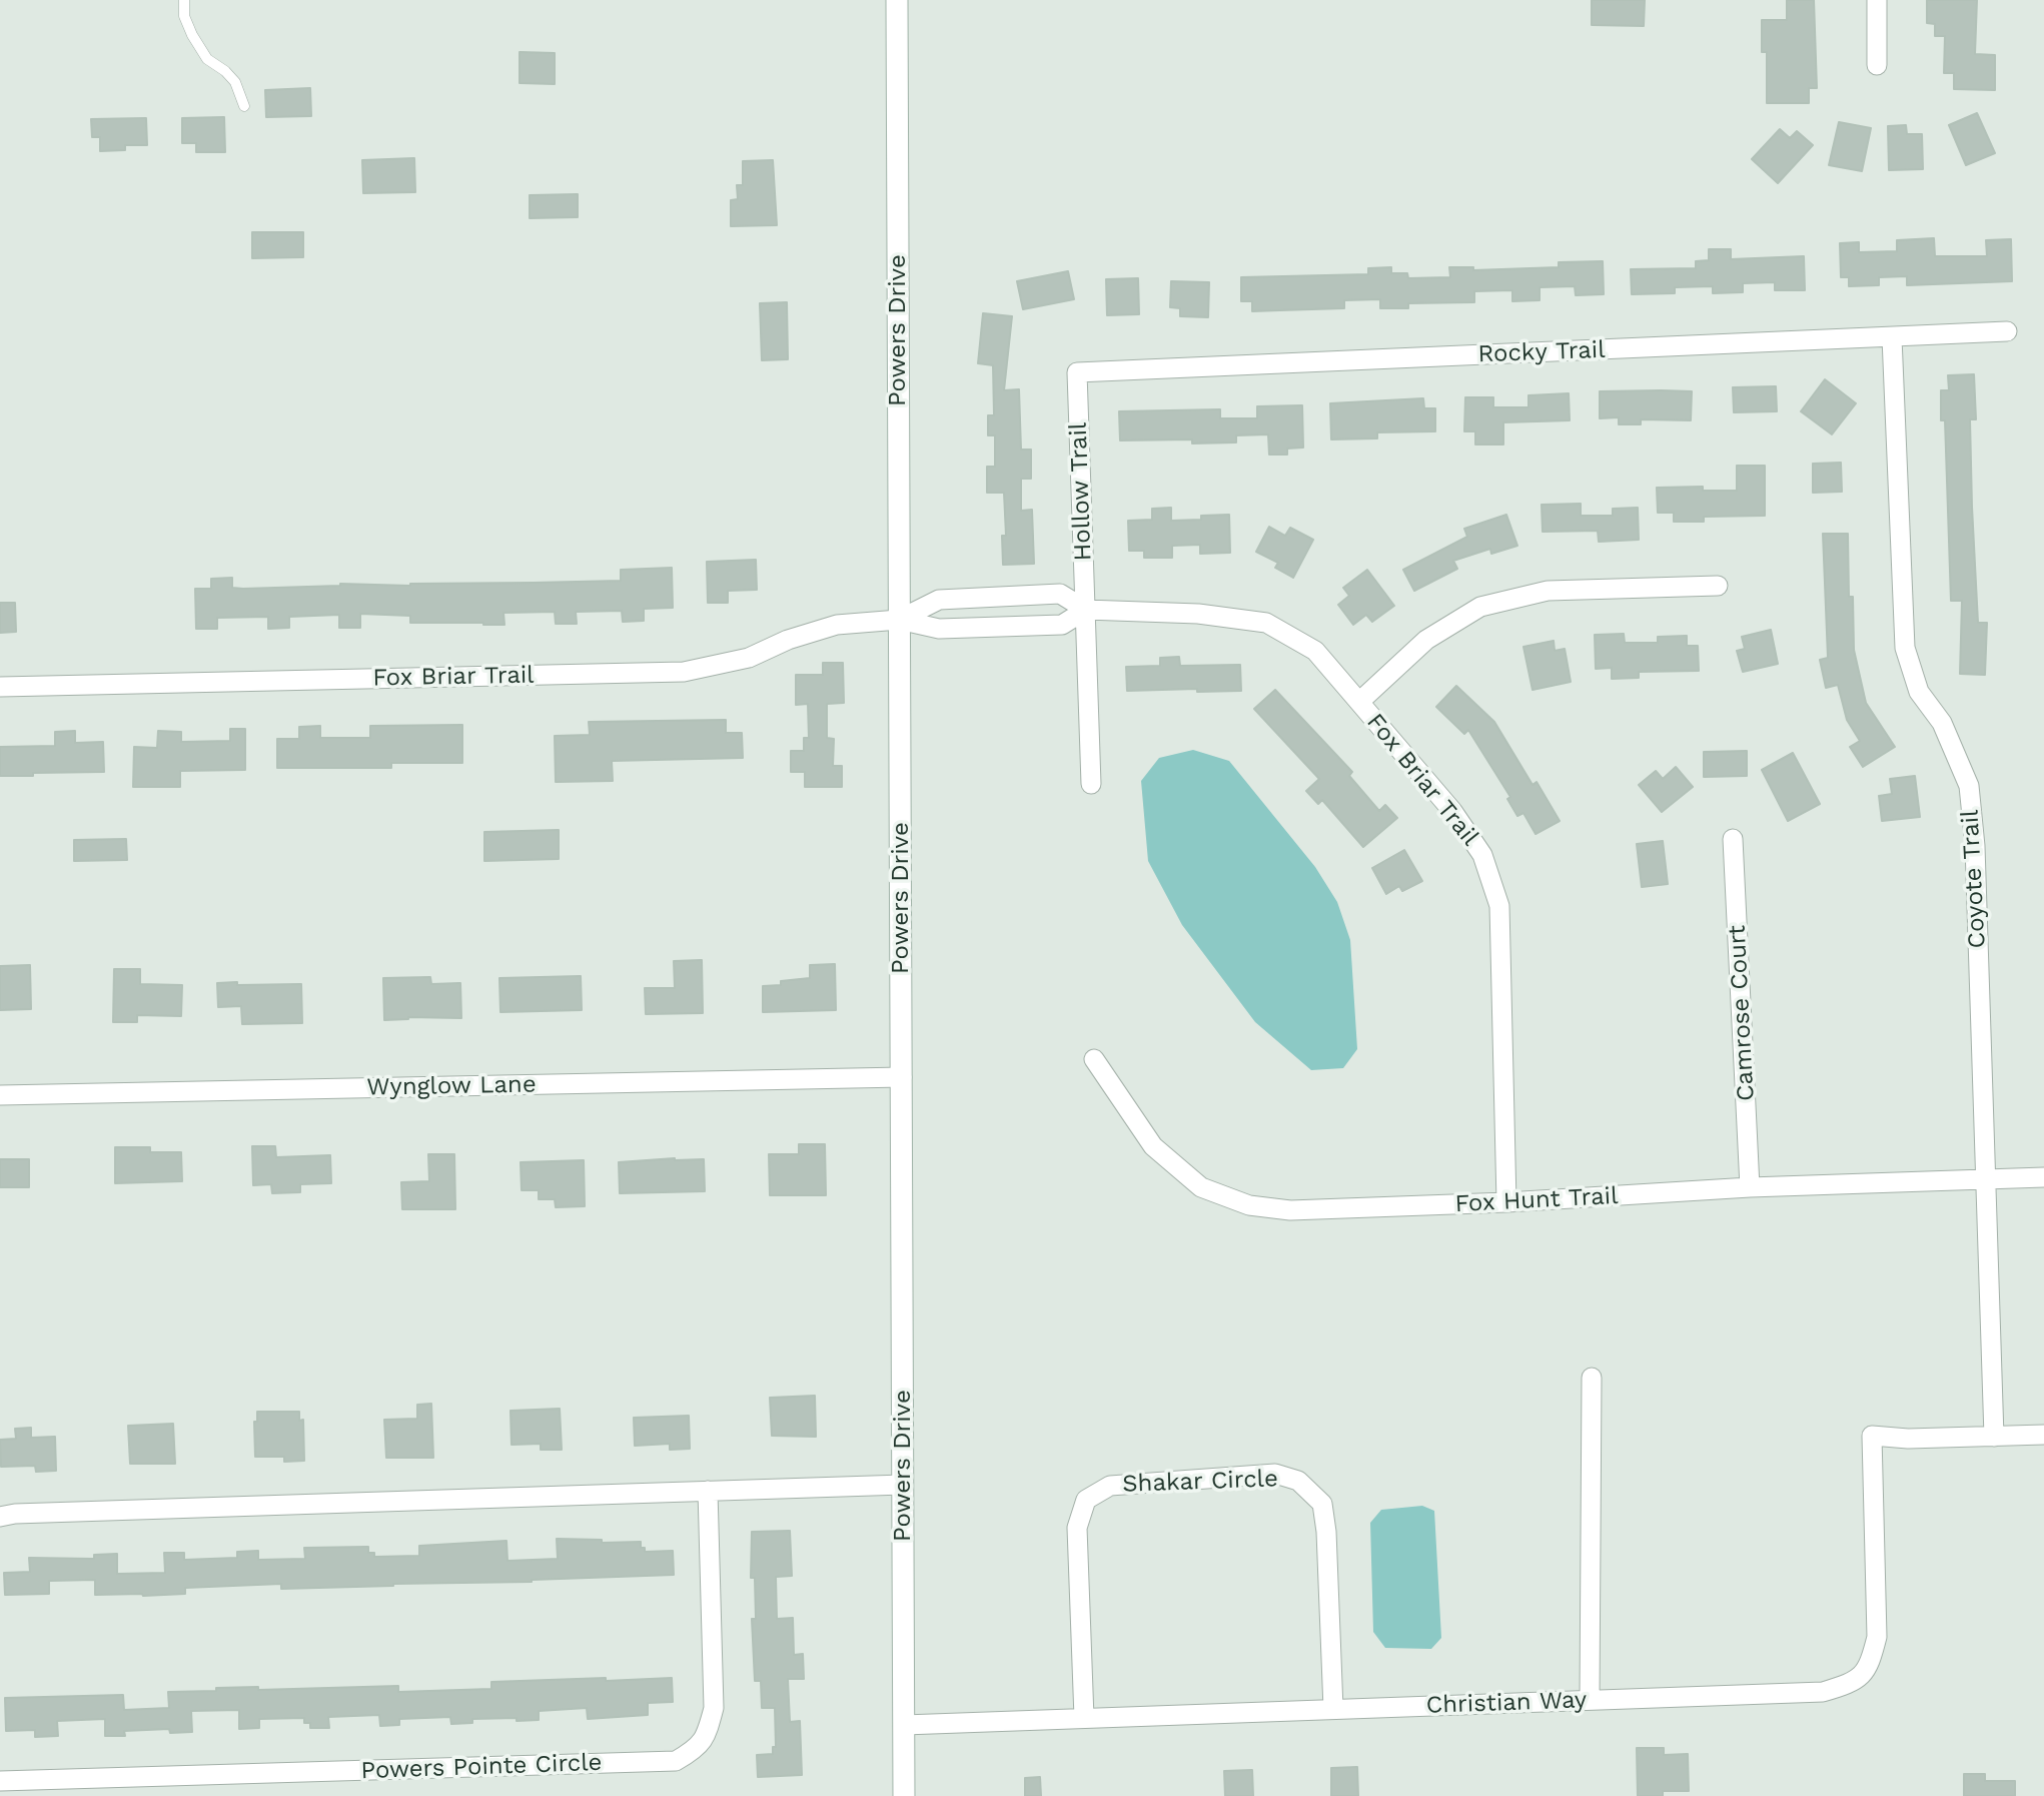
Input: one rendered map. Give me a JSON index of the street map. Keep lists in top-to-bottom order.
{
  "streets": {
    "street": [
      "Powers Drive",
      "Rocky Trail",
      "Hollow Trail",
      "Fox Briar Trail",
      "Coyote Trail",
      "Camrose Court",
      "Wynglow Lane",
      "Fox Hunt Trail",
      "Shakar Circle",
      "Christian Way",
      "Powers Pointe Circle"
    ]
  },
  "crossings": [
    ["Powers Drive", "Fox Briar Trail"],
    ["Powers Drive", "Wynglow Lane"],
    ["Powers Drive", "Christian Way"],
    ["Rocky Trail", "Hollow Trail"],
    ["Rocky Trail", "Coyote Trail"],
    ["Hollow Trail", "Fox Briar Trail"],
    ["Fox Briar Trail", "Fox Hunt Trail"],
    ["Coyote Trail", "Fox Hunt Trail"],
    ["Coyote Trail", "Christian Way"],
    ["Camrose Court", "Fox Hunt Trail"],
    ["Shakar Circle", "Christian Way"]
  ]
}
